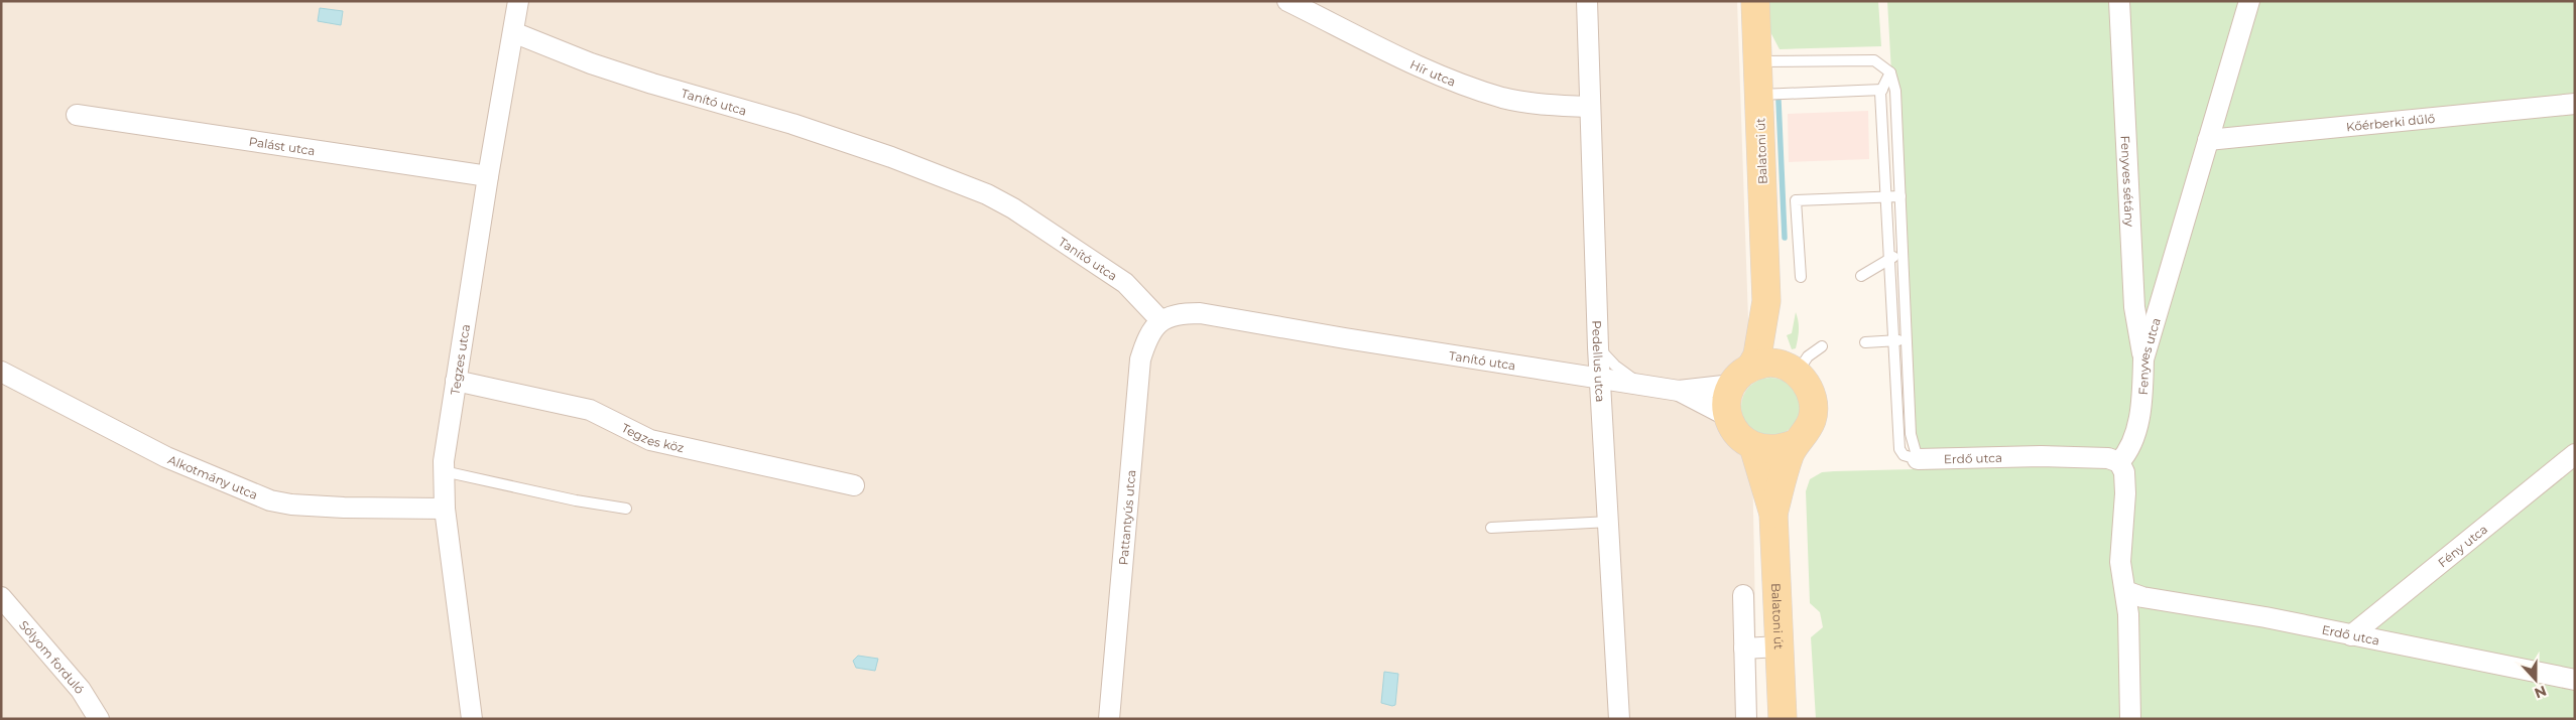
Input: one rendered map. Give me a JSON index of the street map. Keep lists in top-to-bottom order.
{
  "streets": {
    "main road": ["Balatoni út"],
    "street": [
      "Hír utca",
      "Tanító utca",
      "Kőérberki dűlő",
      "Palást utca",
      "Fenyves sétány",
      "Fenyves utca",
      "Tegzes utca",
      "Pedellus utca",
      "Tegzes köz",
      "Erdő utca",
      "Alkotmány utca",
      "Pattantyús utca",
      "Fény utca",
      "Sólyom forduló"
    ]
  },
  "crossings": [
    ["Hír utca", "Pedellus utca"],
    ["Tanító utca", "Balatoni út"],
    ["Tanító utca", "Tegzes utca"],
    ["Tanító utca", "Pedellus utca"],
    ["Tanító utca", "Pattantyús utca"],
    ["Kőérberki dűlő", "Fenyves utca"],
    ["Palást utca", "Tegzes utca"],
    ["Fenyves sétány", "Fenyves utca"],
    ["Fenyves utca", "Erdő utca"],
    ["Tegzes utca", "Tegzes köz"],
    ["Tegzes utca", "Alkotmány utca"],
    ["Erdő utca", "Fény utca"]
  ],
  "north": "bottom"
}
